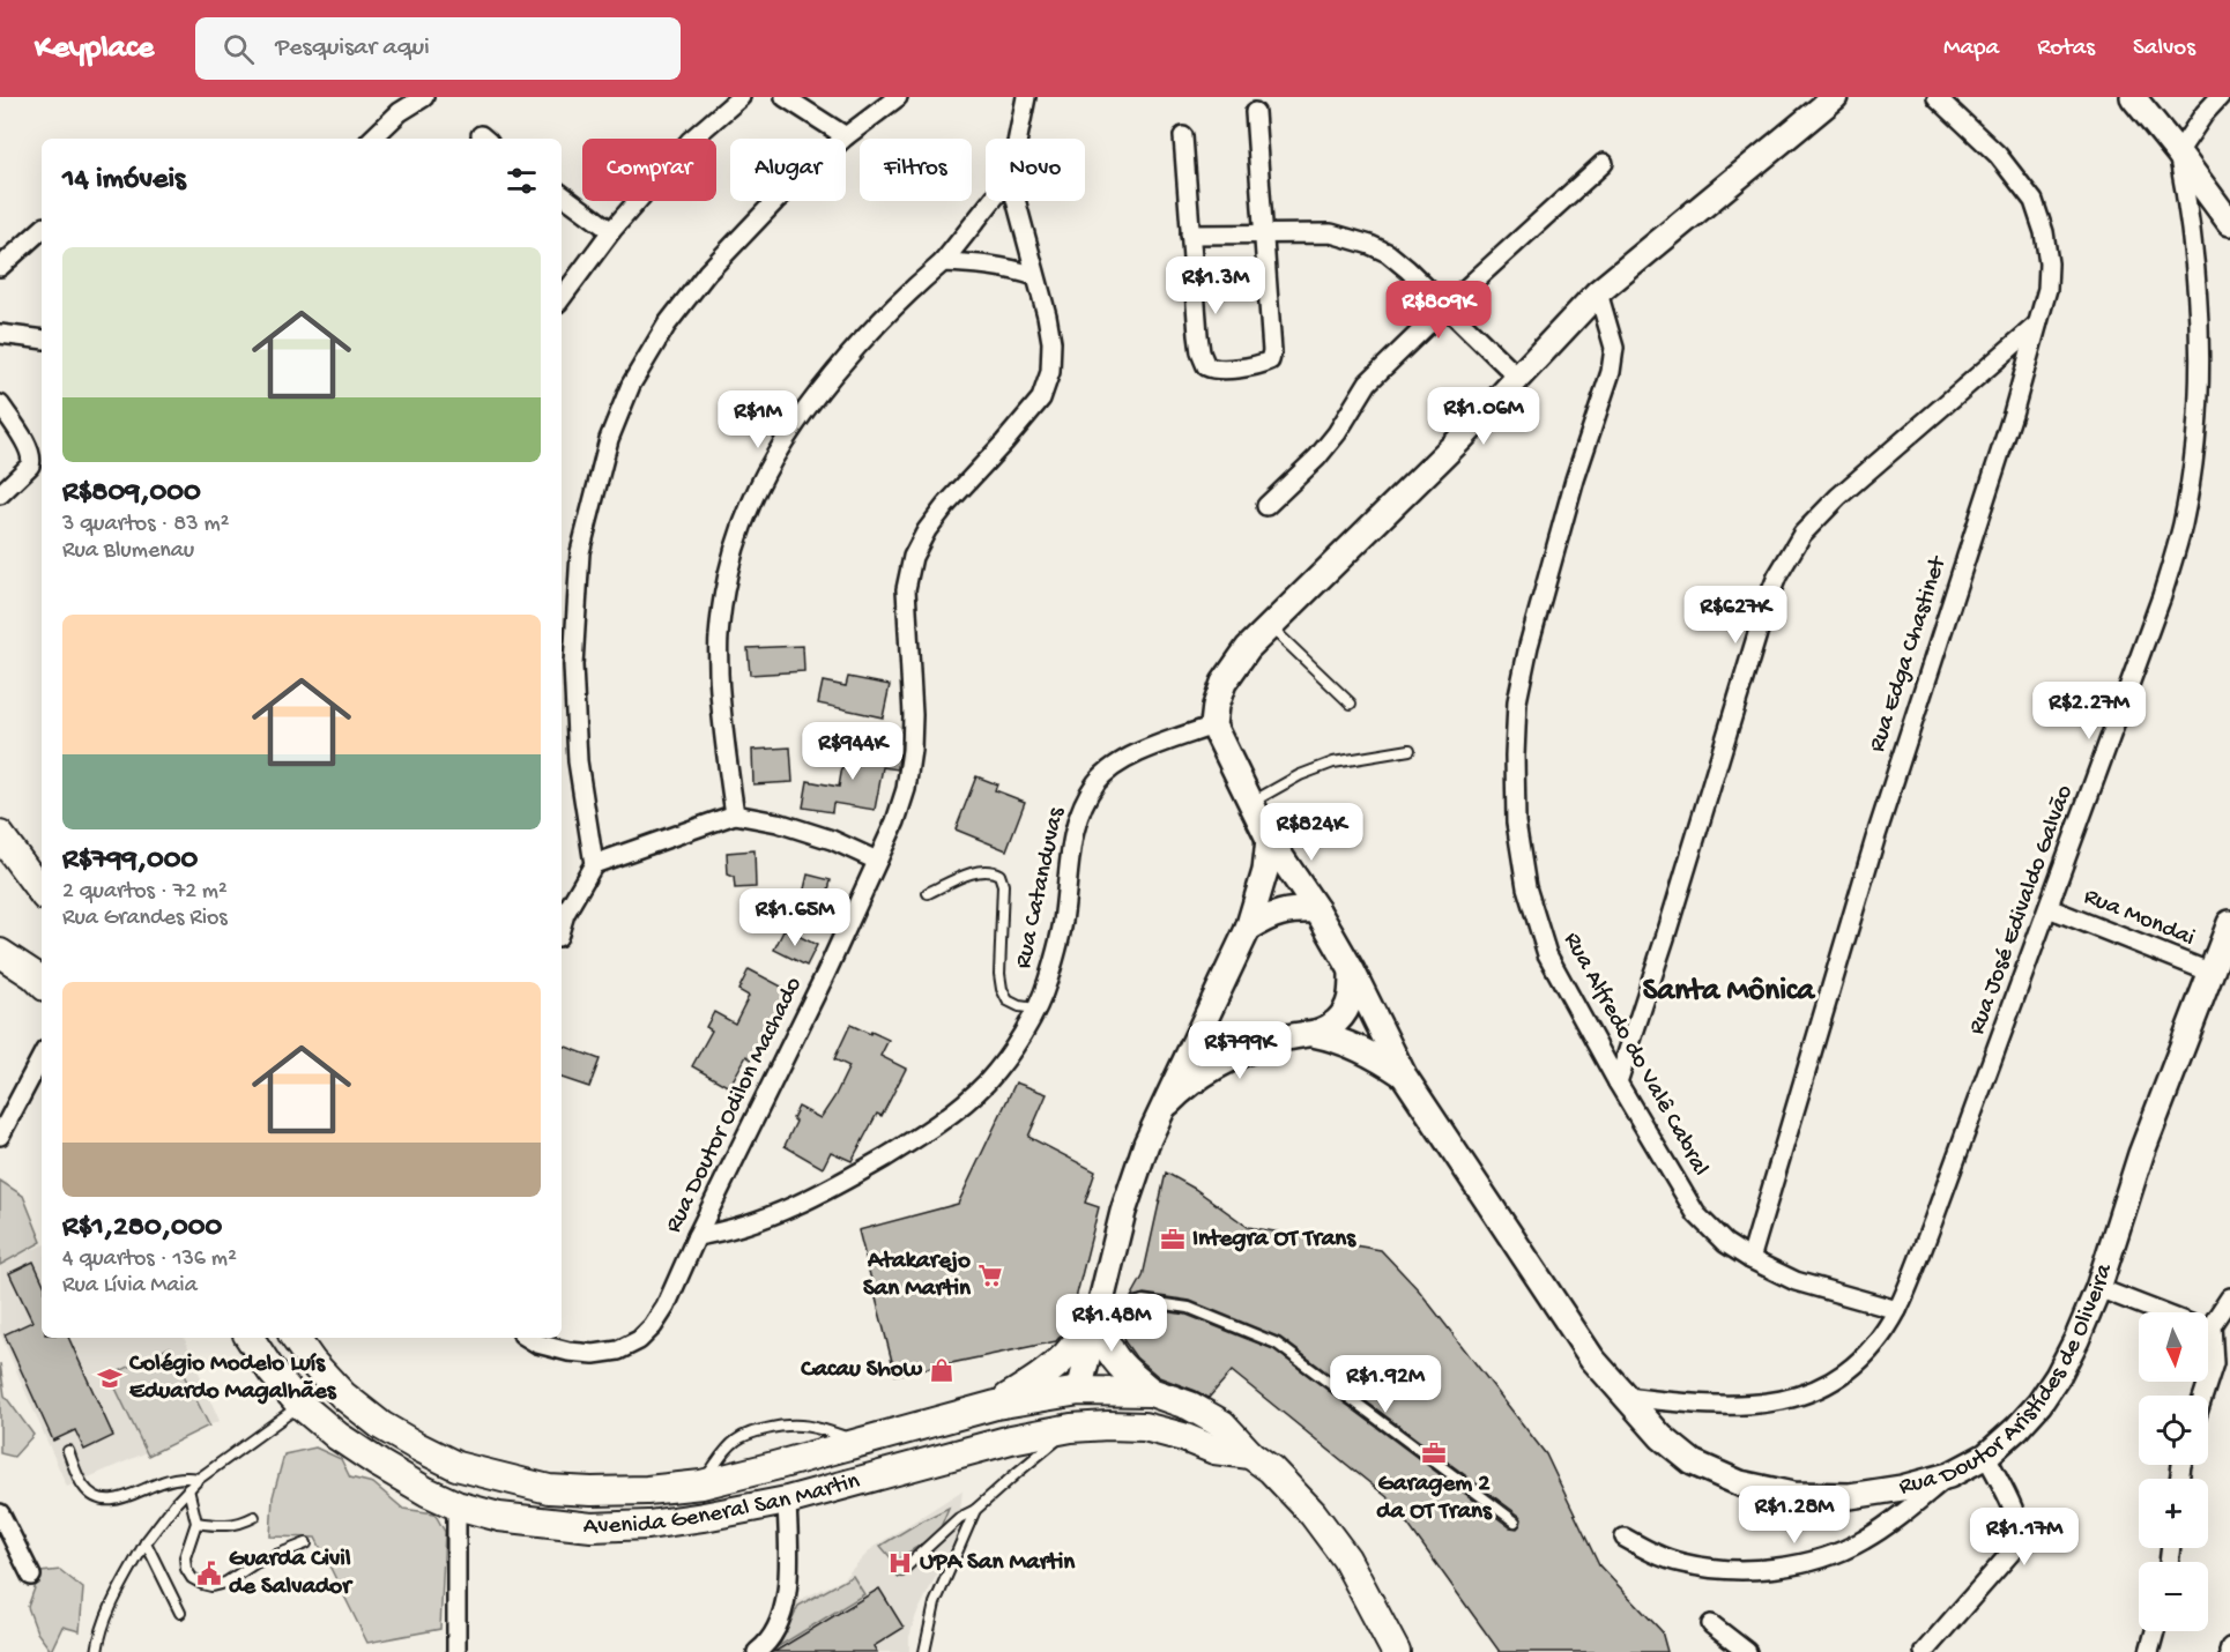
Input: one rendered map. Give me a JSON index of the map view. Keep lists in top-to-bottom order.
{
  "streets": {
    "main road": ["Rua Doutor Aristídes de Oliveira", "Avenida General San Martin"],
    "street": [
      "Rua Edga Chastinet",
      "Rua Catanduvas",
      "Rua José Edivaldo Galvão",
      "Rua Mondai",
      "Rua Alfredo do Valê Cabral",
      "Rua Doutor Odilon Machado"
    ]
  },
  "crossings": [
    ["Rua Edga Chastinet", "Rua Alfredo do Valê Cabral"],
    ["Rua Catanduvas", "Rua Doutor Odilon Machado"],
    ["Rua Catanduvas", "Rua Doutor Aristídes de Oliveira"],
    ["Rua José Edivaldo Galvão", "Rua Mondai"],
    ["Rua José Edivaldo Galvão", "Rua Alfredo do Valê Cabral"],
    ["Rua José Edivaldo Galvão", "Rua Doutor Aristídes de Oliveira"],
    ["Rua Mondai", "Rua Doutor Aristídes de Oliveira"]
  ],
  "districts": ["Santa Mônica"],
  "places": {
    "office": ["Integra OT Trans", "Garagem 2 da OT Trans"],
    "supermarket": ["Atakarejo San Martin"],
    "shop": ["Cacau Show"],
    "school or university": ["Colégio Modelo Luís Eduardo Magalhães"],
    "hospital": ["UPA San Martin"],
    "public building": ["Guarda Civil de Salvador"]
  },
  "north": "bottom",
  "page": {
    "header": "Keyplace",
    "search": "Pesquisar aqui",
    "nav": ["Mapa", "Rotas", "Salvos"],
    "chip": [
      "Comprar",
      "Alugar",
      "Filtros",
      "Novo"
    ],
    "heading": "14 imóveis",
    "list": [
      {
        "name": "R$809,000",
        "note": "3 quartos · 83 m² · Rua Blumenau"
      },
      {
        "name": "R$799,000",
        "note": "2 quartos · 72 m² · Rua Grandes Rios"
      },
      {
        "name": "R$1,280,000",
        "note": "4 quartos · 136 m² · Rua Lívia Maia"
      }
    ],
    "price": [
      "R$1.3M",
      "R$809K",
      "R$1.06M",
      "R$1M",
      "R$627K",
      "R$2.27M",
      "R$944K",
      "R$824K",
      "R$1.65M",
      "R$799K",
      "R$1.48M",
      "R$1.92M",
      "R$1.28M",
      "R$1.17M"
    ],
    "map_buttons": ["+", "−"]
  }
}
